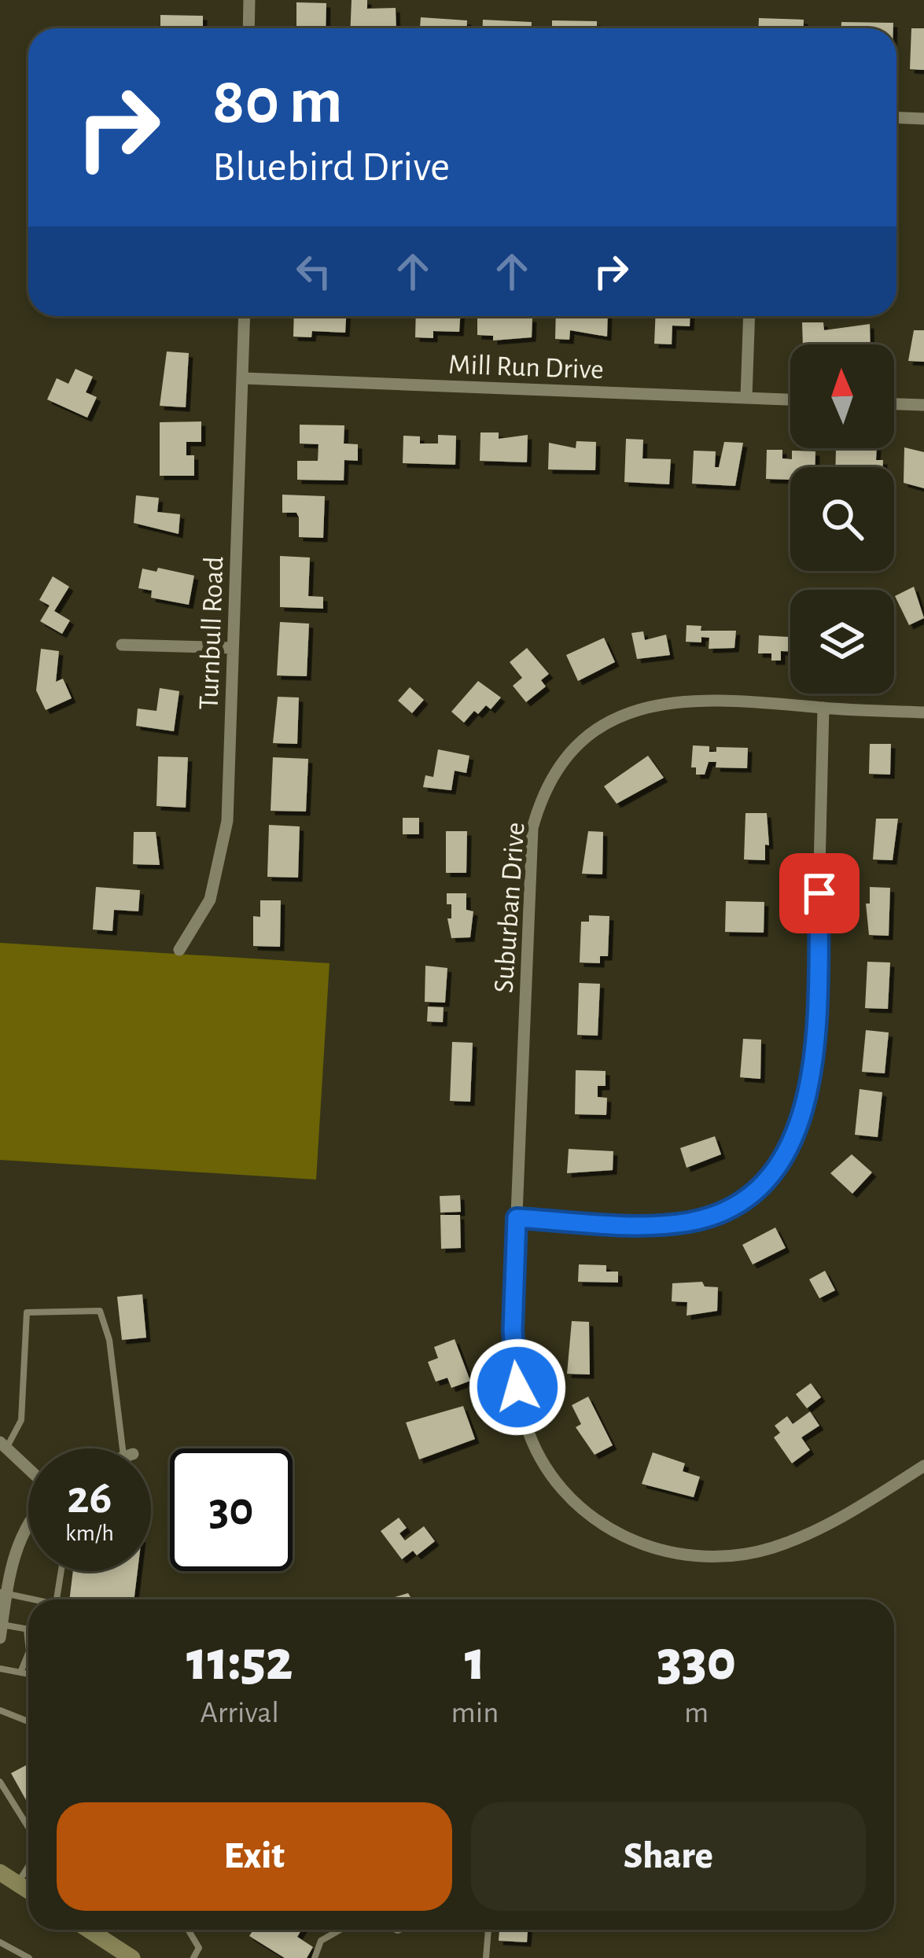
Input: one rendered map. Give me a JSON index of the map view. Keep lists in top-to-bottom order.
{
  "streets": {
    "street": ["Mill Run Drive", "Turnbull Road", "Suburban Drive"]
  },
  "crossings": [
    ["Mill Run Drive", "Turnbull Road"]
  ],
  "north": "top",
  "page": {
    "turn": ["80 m", "Bluebird Drive"],
    "speed": "26 km/h",
    "limit": "30",
    "eta": [
      "11:52",
      "Arrival",
      "1",
      "min",
      "330",
      "m"
    ],
    "buttons": ["Exit", "Share"]
  }
}
